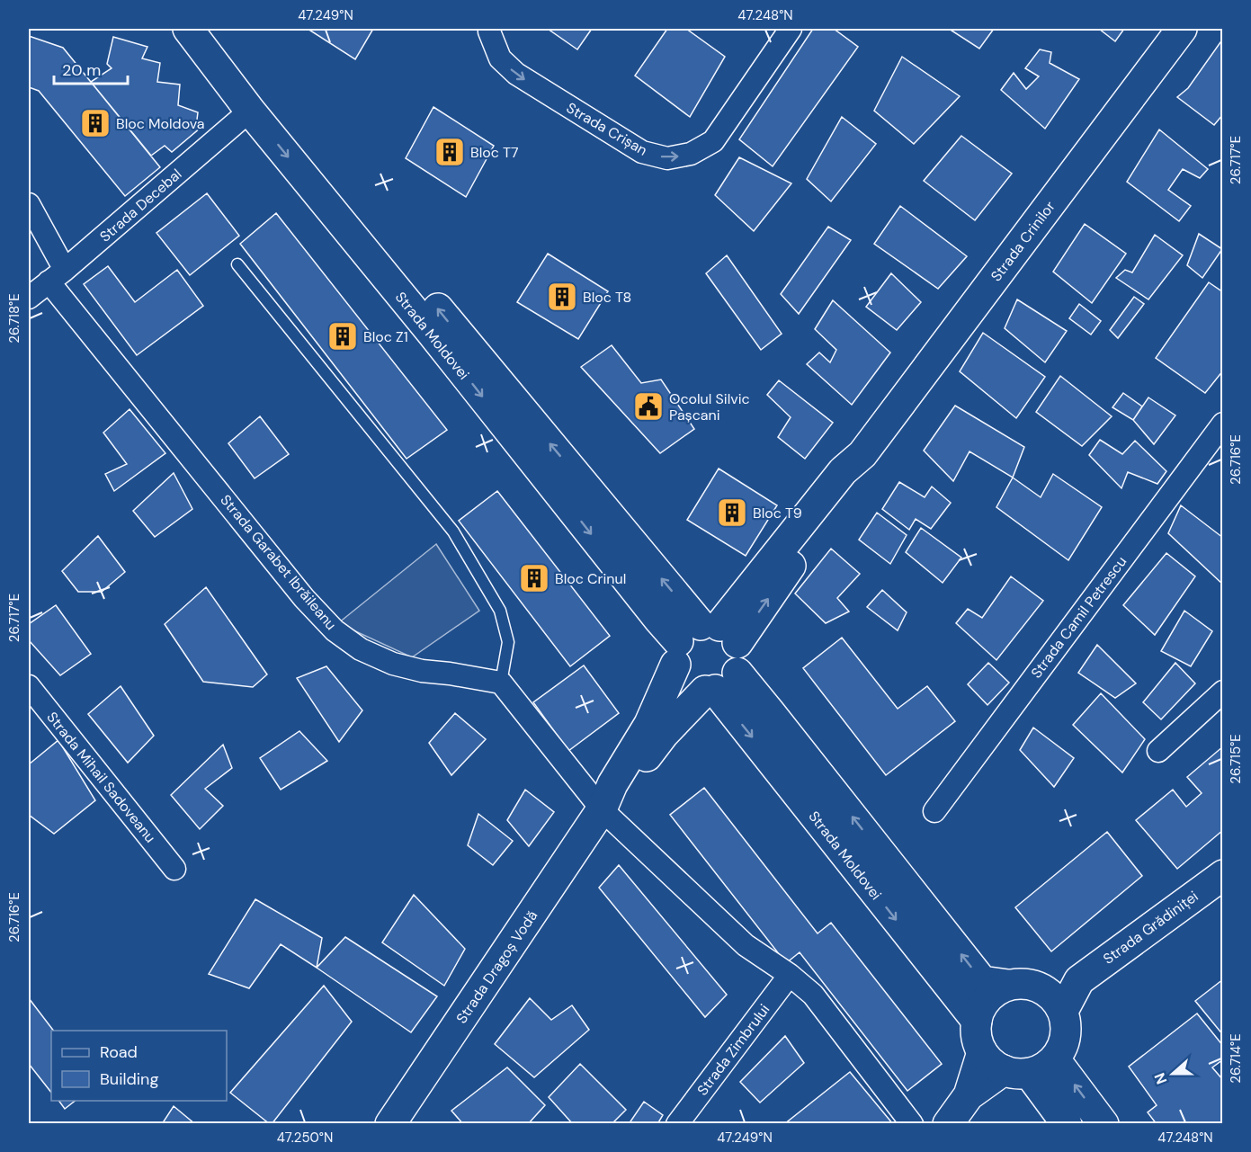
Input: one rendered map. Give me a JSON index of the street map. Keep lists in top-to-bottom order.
{
  "streets": {
    "main road": [
      "Strada Crinilor",
      "Strada Moldovei",
      "Strada Grădiniței",
      "Strada Dragoș Vodă"
    ],
    "street": [
      "Strada Crișan",
      "Strada Decebal",
      "Strada Garabet Ibrăileanu",
      "Strada Camil Petrescu",
      "Strada Mihail Sadoveanu",
      "Strada Zimbrului"
    ]
  },
  "crossings": [
    ["Strada Decebal", "Strada Moldovei"],
    ["Strada Decebal", "Strada Garabet Ibrăileanu"],
    ["Strada Crinilor", "Strada Moldovei"],
    ["Strada Crinilor", "Strada Dragoș Vodă"],
    ["Strada Moldovei", "Strada Grădiniței"],
    ["Strada Moldovei", "Strada Dragoș Vodă"]
  ],
  "places": {
    "building": [
      "Bloc Moldova",
      "Bloc T7",
      "Bloc T8",
      "Bloc Z1",
      "Bloc T9",
      "Bloc Crinul"
    ],
    "public building": ["Ocolul Silvic Pașcani"]
  },
  "legend": ["Road", "Building"],
  "scale_bar": "20 m",
  "north": "left",
  "coordinates": [
    "47.249°N",
    "47.248°N",
    "26.717°E",
    "26.718°E",
    "26.716°E",
    "26.715°E",
    "26.714°E",
    "47.250°N"
  ]
}
